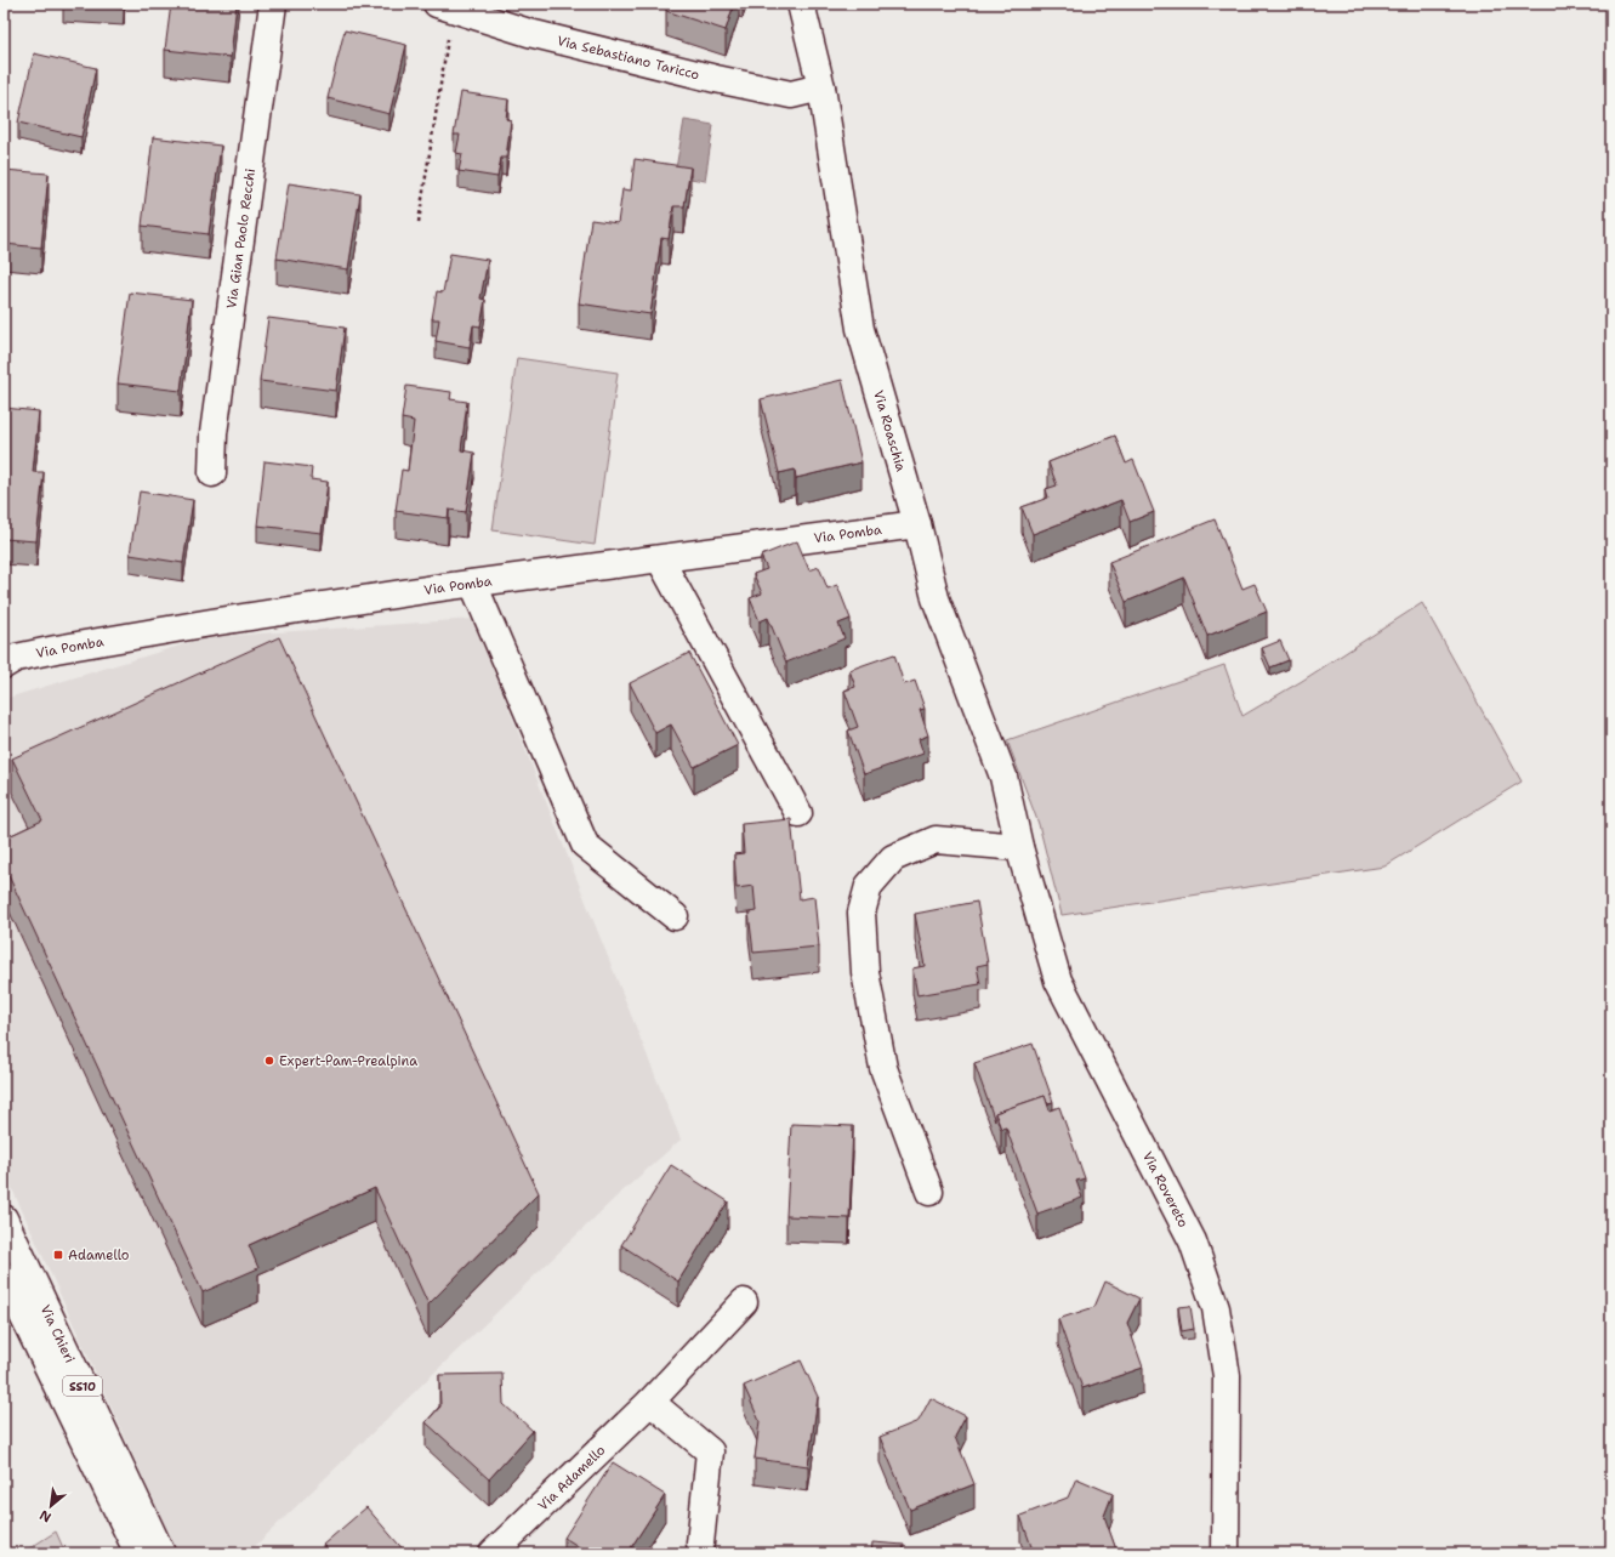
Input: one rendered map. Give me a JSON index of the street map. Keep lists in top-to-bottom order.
{
  "streets": {
    "street": [
      "Via Sebastiano Taricco",
      "Via Gian Paolo Recchi",
      "Via Roaschia",
      "Via Pomba",
      "Via Rovereto",
      "Via Chieri",
      "SS10",
      "Via Adamello"
    ]
  },
  "crossings": [
    ["Via Sebastiano Taricco", "Via Roaschia"],
    ["Via Roaschia", "Via Pomba"],
    ["Via Roaschia", "Via Rovereto"]
  ],
  "places": {
    "other": ["Expert-Pam-Prealpina"],
    "transit": ["Adamello"]
  },
  "north": "bottom left"
}
